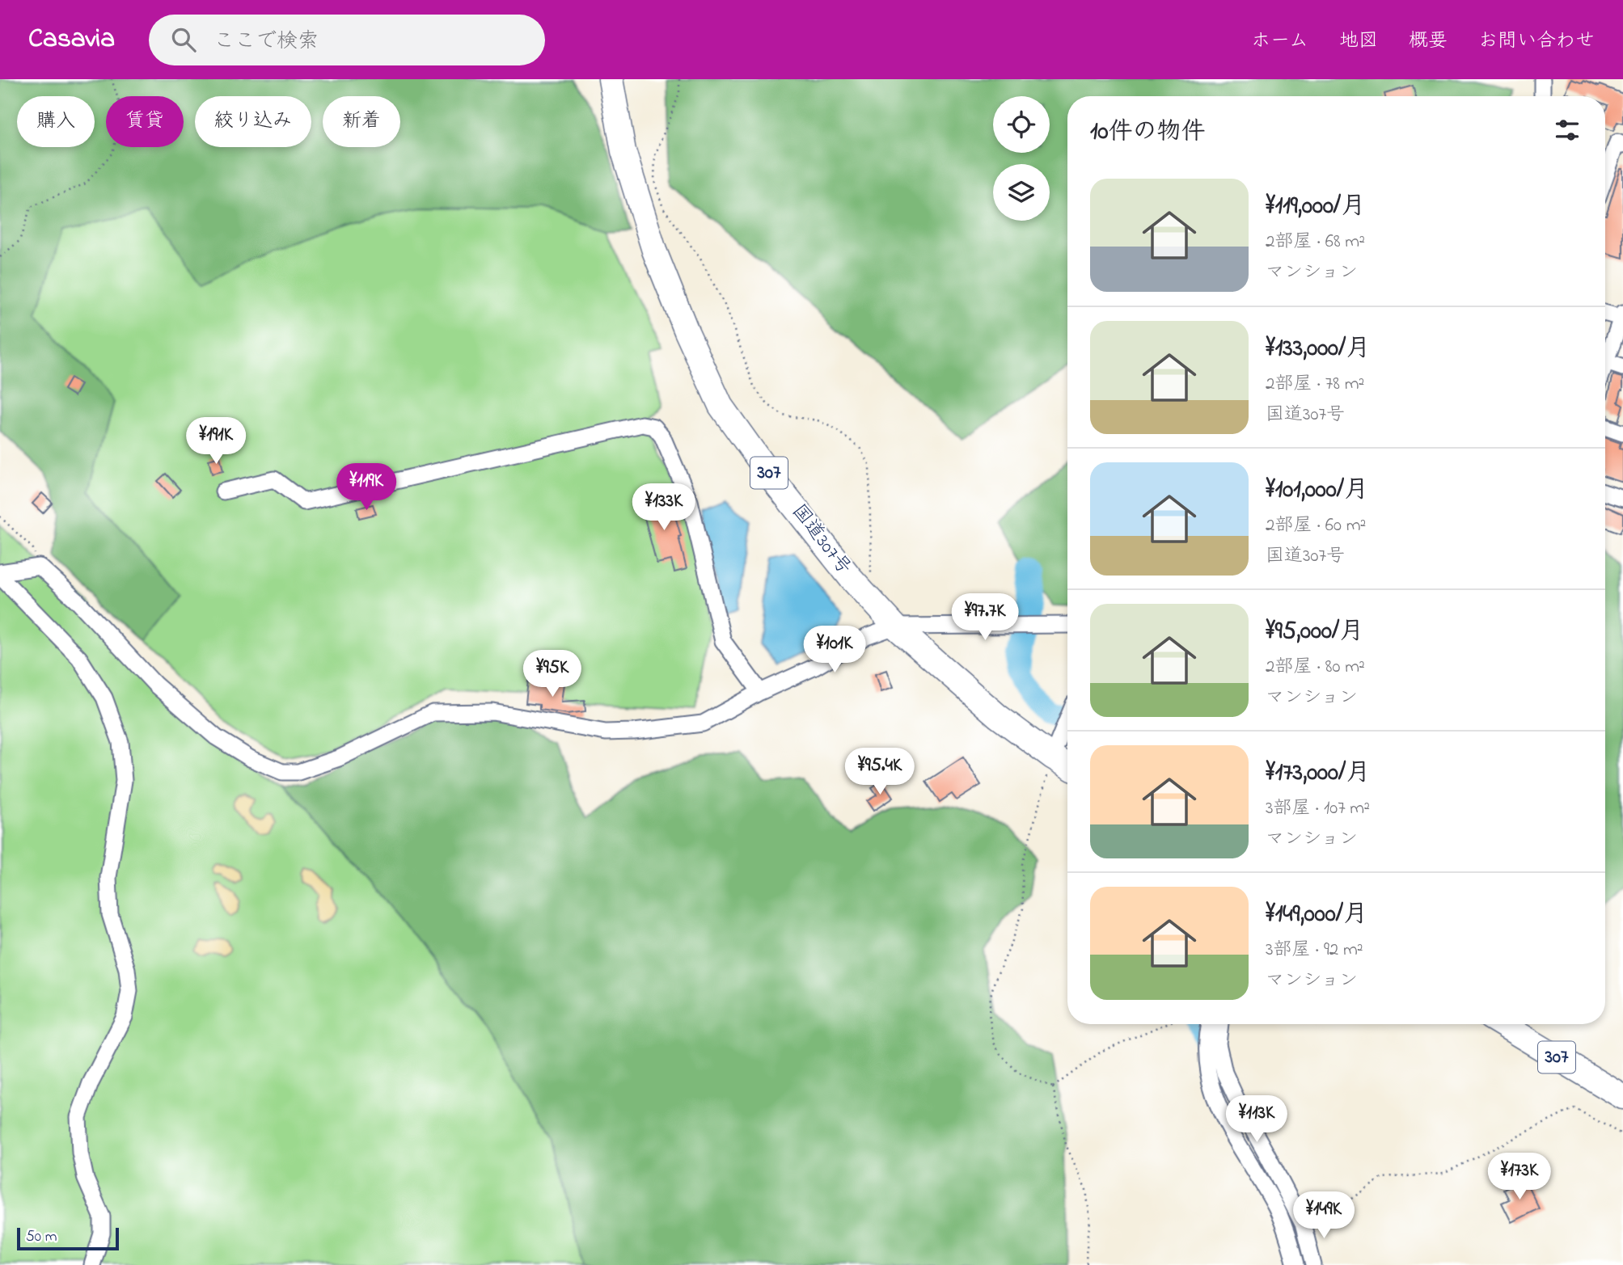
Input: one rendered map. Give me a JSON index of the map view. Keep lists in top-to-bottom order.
{
  "streets": {
    "highway": ["307", "国道307号"]
  },
  "scale_bar": "50 m",
  "page": {
    "header": "Casavia",
    "search": "ここで検索",
    "nav": [
      "ホーム",
      "地図",
      "概要",
      "お問い合わせ"
    ],
    "chip": [
      "購入",
      "賃貸",
      "絞り込み",
      "新着"
    ],
    "heading": "10件の物件",
    "list": [
      {
        "name": "¥119,000/月",
        "note": "2部屋 · 68 m² · マンション"
      },
      {
        "name": "¥133,000/月",
        "note": "2部屋 · 78 m² · 国道307号"
      },
      {
        "name": "¥101,000/月",
        "note": "2部屋 · 60 m² · 国道307号"
      },
      {
        "name": "¥95,000/月",
        "note": "2部屋 · 80 m² · マンション"
      },
      {
        "name": "¥173,000/月",
        "note": "3部屋 · 107 m² · マンション"
      },
      {
        "name": "¥149,000/月",
        "note": "3部屋 · 92 m² · マンション"
      }
    ],
    "price": [
      "¥191K",
      "¥119K",
      "¥133K",
      "¥97.7K",
      "¥101K",
      "¥95K",
      "¥95.4K",
      "¥113K",
      "¥173K",
      "¥149K"
    ],
    "scale": "50 m"
  }
}
